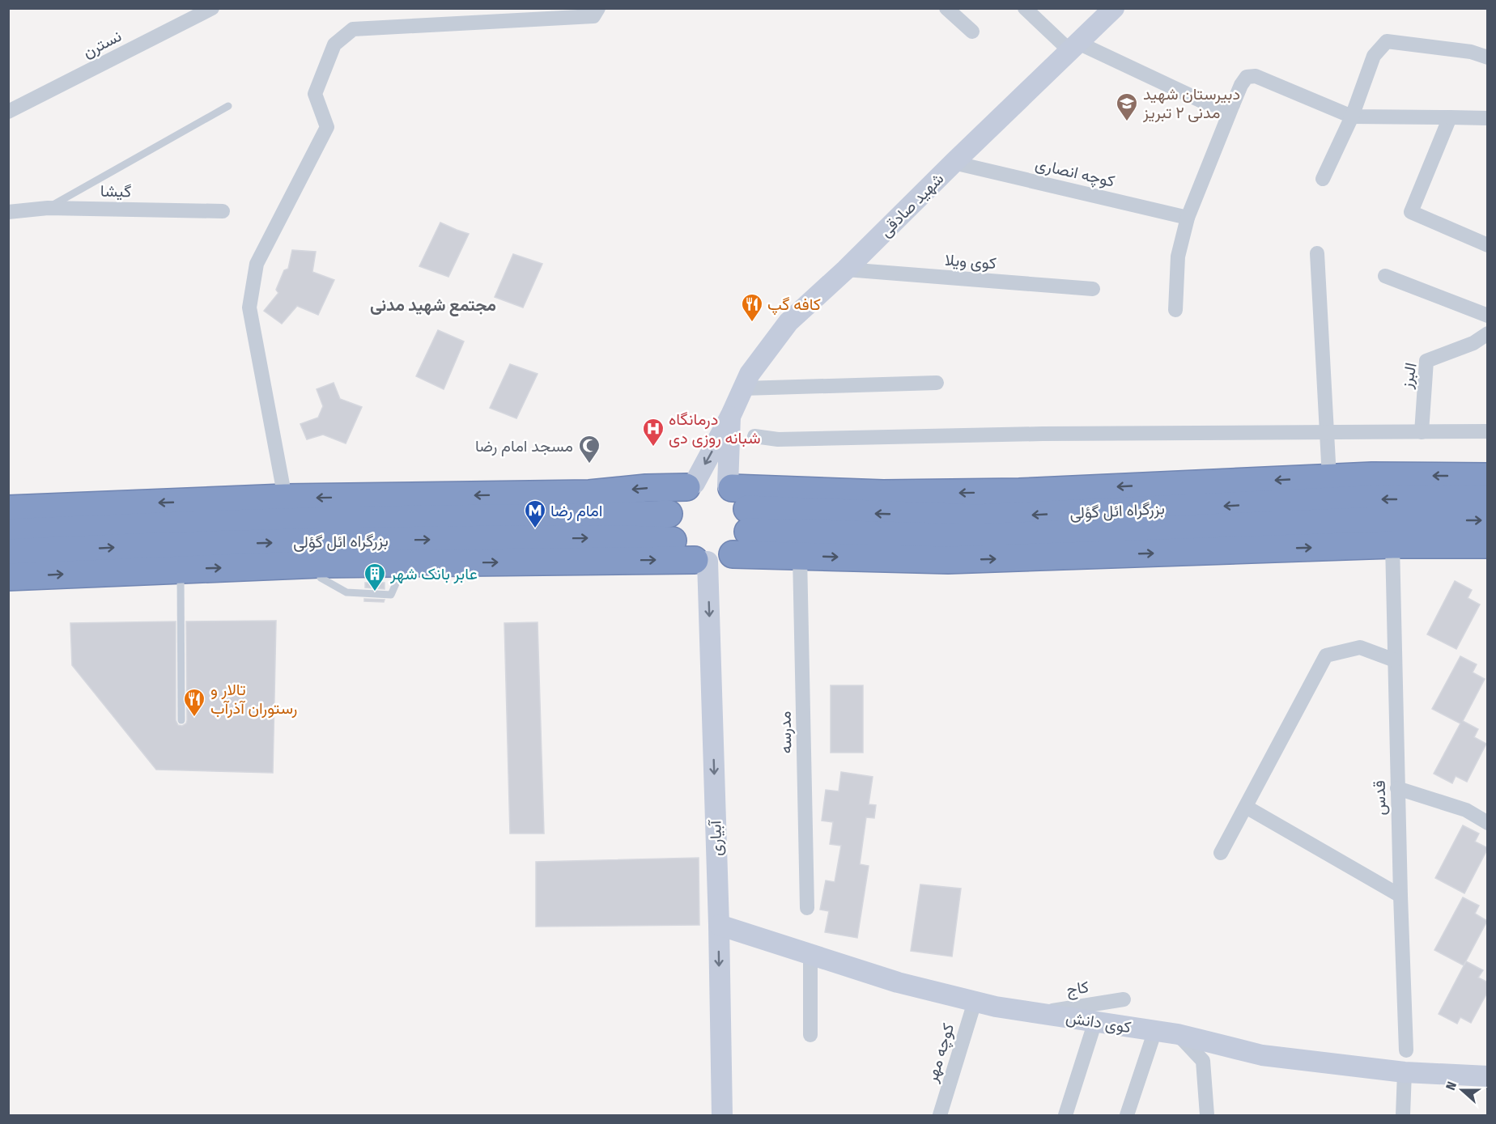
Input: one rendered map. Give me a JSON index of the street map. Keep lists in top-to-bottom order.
{
  "streets": {
    "highway": ["بزرگراه ائل گؤلی"],
    "main road": ["شهید صادقی", "آبیاری", "کوی دانش"],
    "street": [
      "نسترن",
      "کوچه انصاری",
      "گیشا",
      "کوی ویلا",
      "البرز",
      "مدرسه",
      "قدس",
      "کاج",
      "کوچه مهر"
    ]
  },
  "crossings": [
    ["کوچه انصاری", "شهید صادقی"],
    ["شهید صادقی", "کوی ویلا"],
    ["شهید صادقی", "بزرگراه ائل گؤلی"],
    ["شهید صادقی", "آبیاری"],
    ["بزرگراه ائل گؤلی", "آبیاری"],
    ["آبیاری", "کوی دانش"],
    ["کاج", "کوی دانش"],
    ["کوی دانش", "کوچه مهر"]
  ],
  "one_way": ["آبیاری"],
  "districts": ["مجتمع شهید مدنی"],
  "places": {
    "school or university": ["دبیرستان شهید مدنی ۲ تبریز"],
    "restaurant": ["کافه گپ", "تالار و رستوران آذرآب"],
    "hospital": ["درمانگاه شبانه روزی دی"],
    "mosque": ["مسجد امام رضا"],
    "metro station": ["امام رضا"],
    "building": ["عابر بانک شهر"]
  },
  "north": "left"
}
